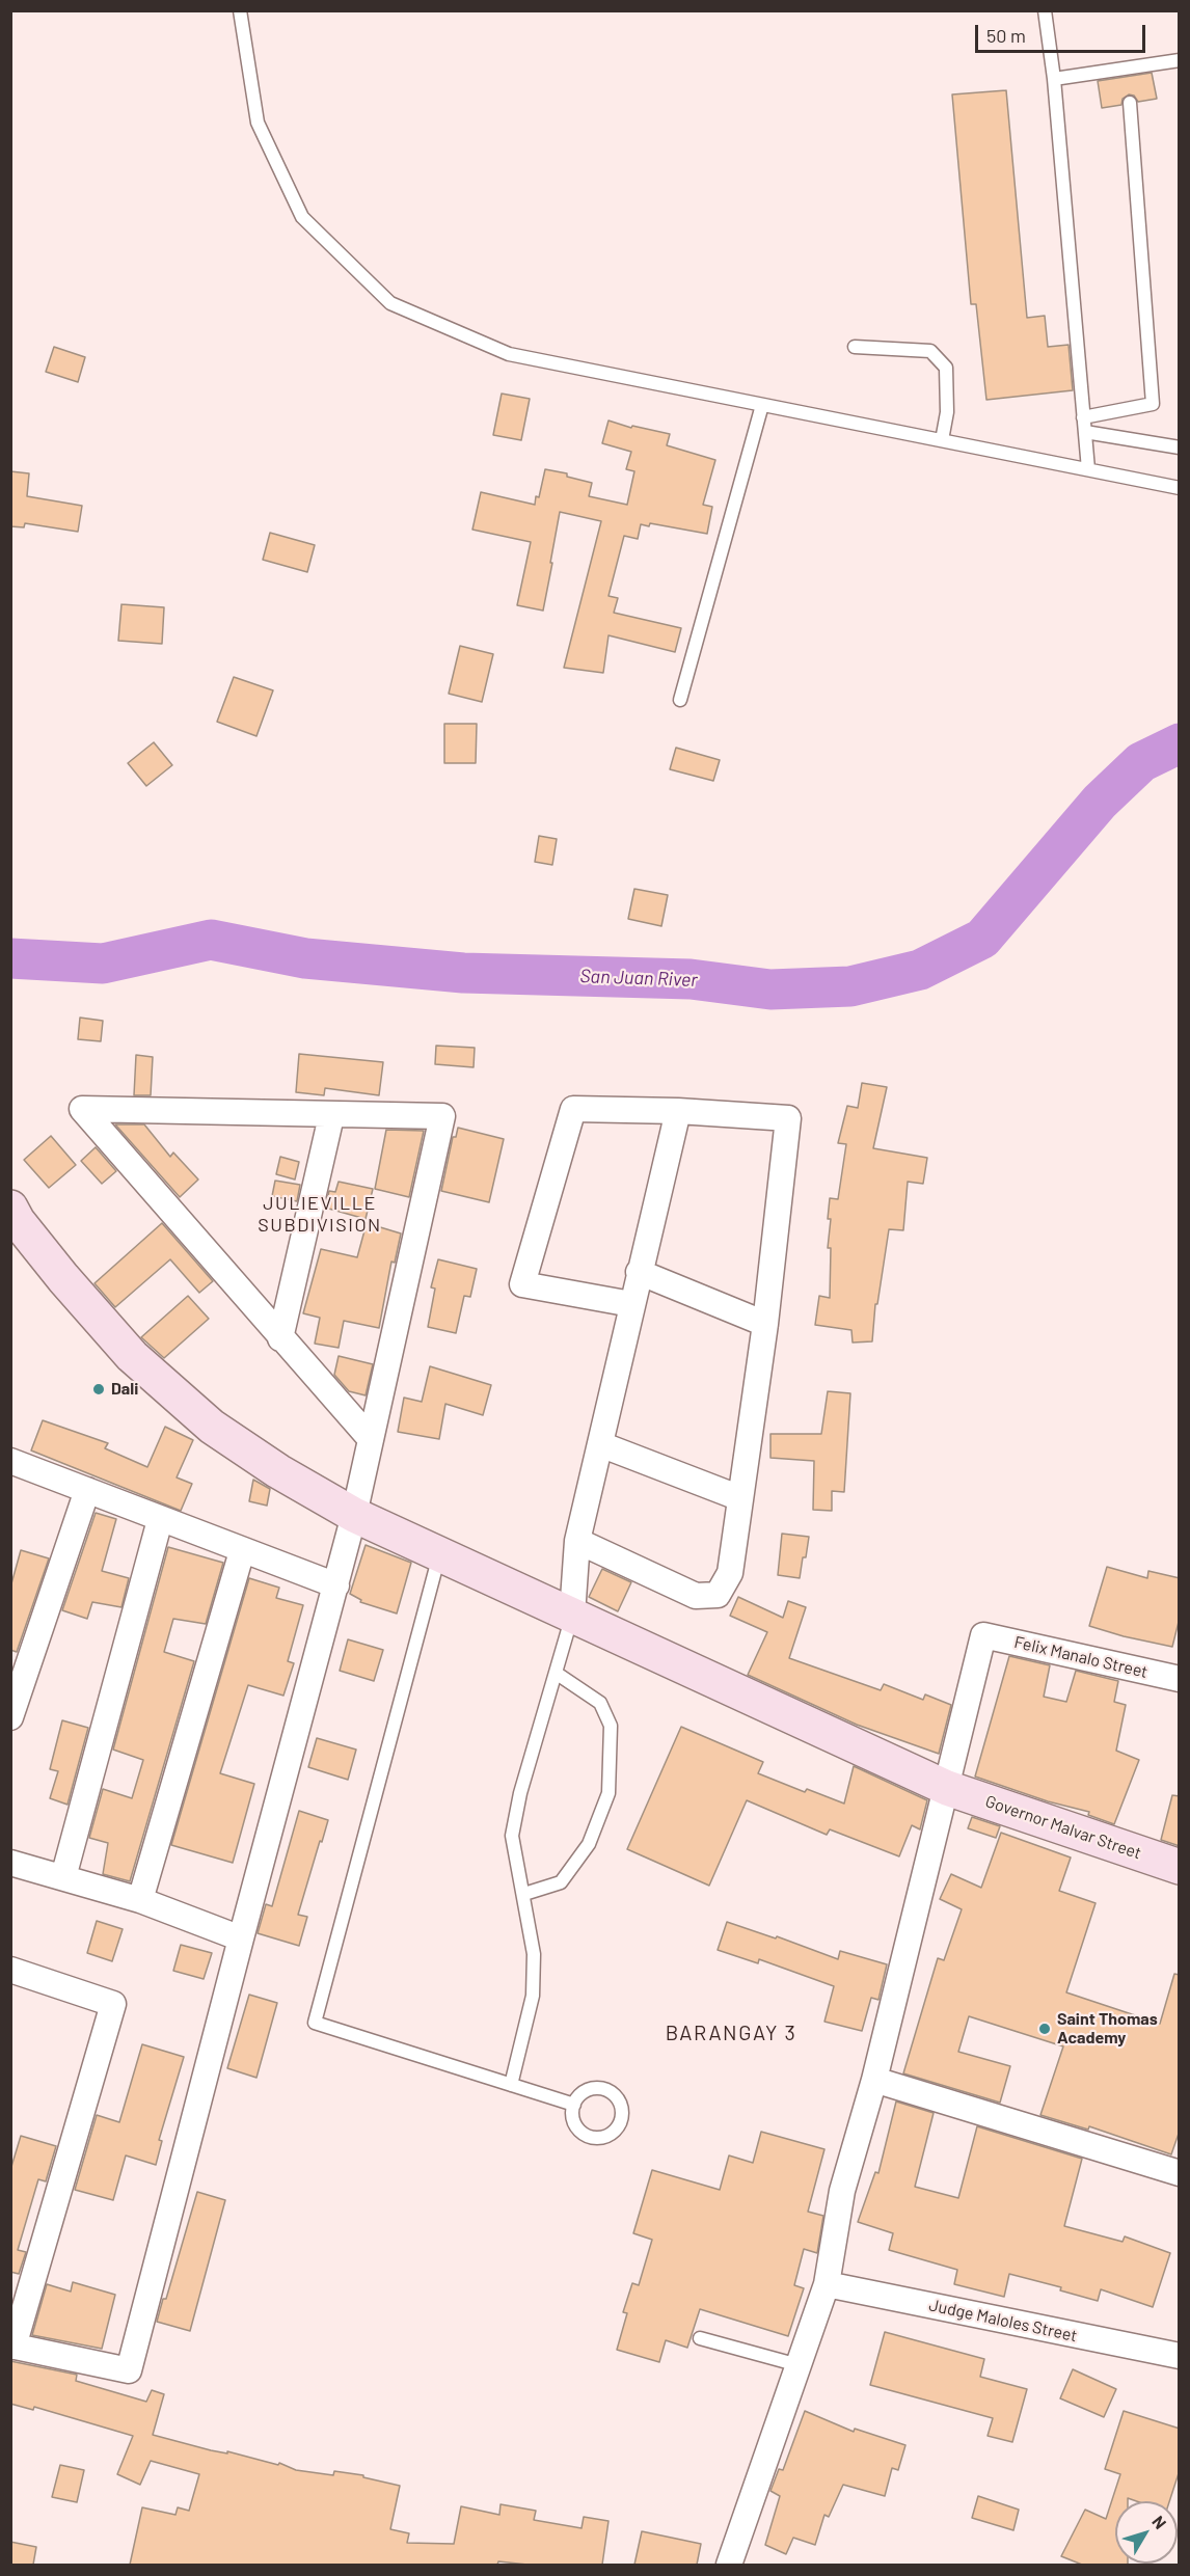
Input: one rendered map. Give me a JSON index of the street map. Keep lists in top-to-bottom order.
{
  "streets": {
    "main road": ["Governor Malvar Street"],
    "street": ["Felix Manalo Street", "Judge Maloles Street"]
  },
  "crossings": [
    ["Felix Manalo Street", "Governor Malvar Street"]
  ],
  "districts": ["JULIEVILLE SUBDIVISION", "BARANGAY 3"],
  "water": ["San Juan River"],
  "places": ["Dali", "Saint Thomas Academy"],
  "scale_bar": "50 m",
  "north": "top right"
}
